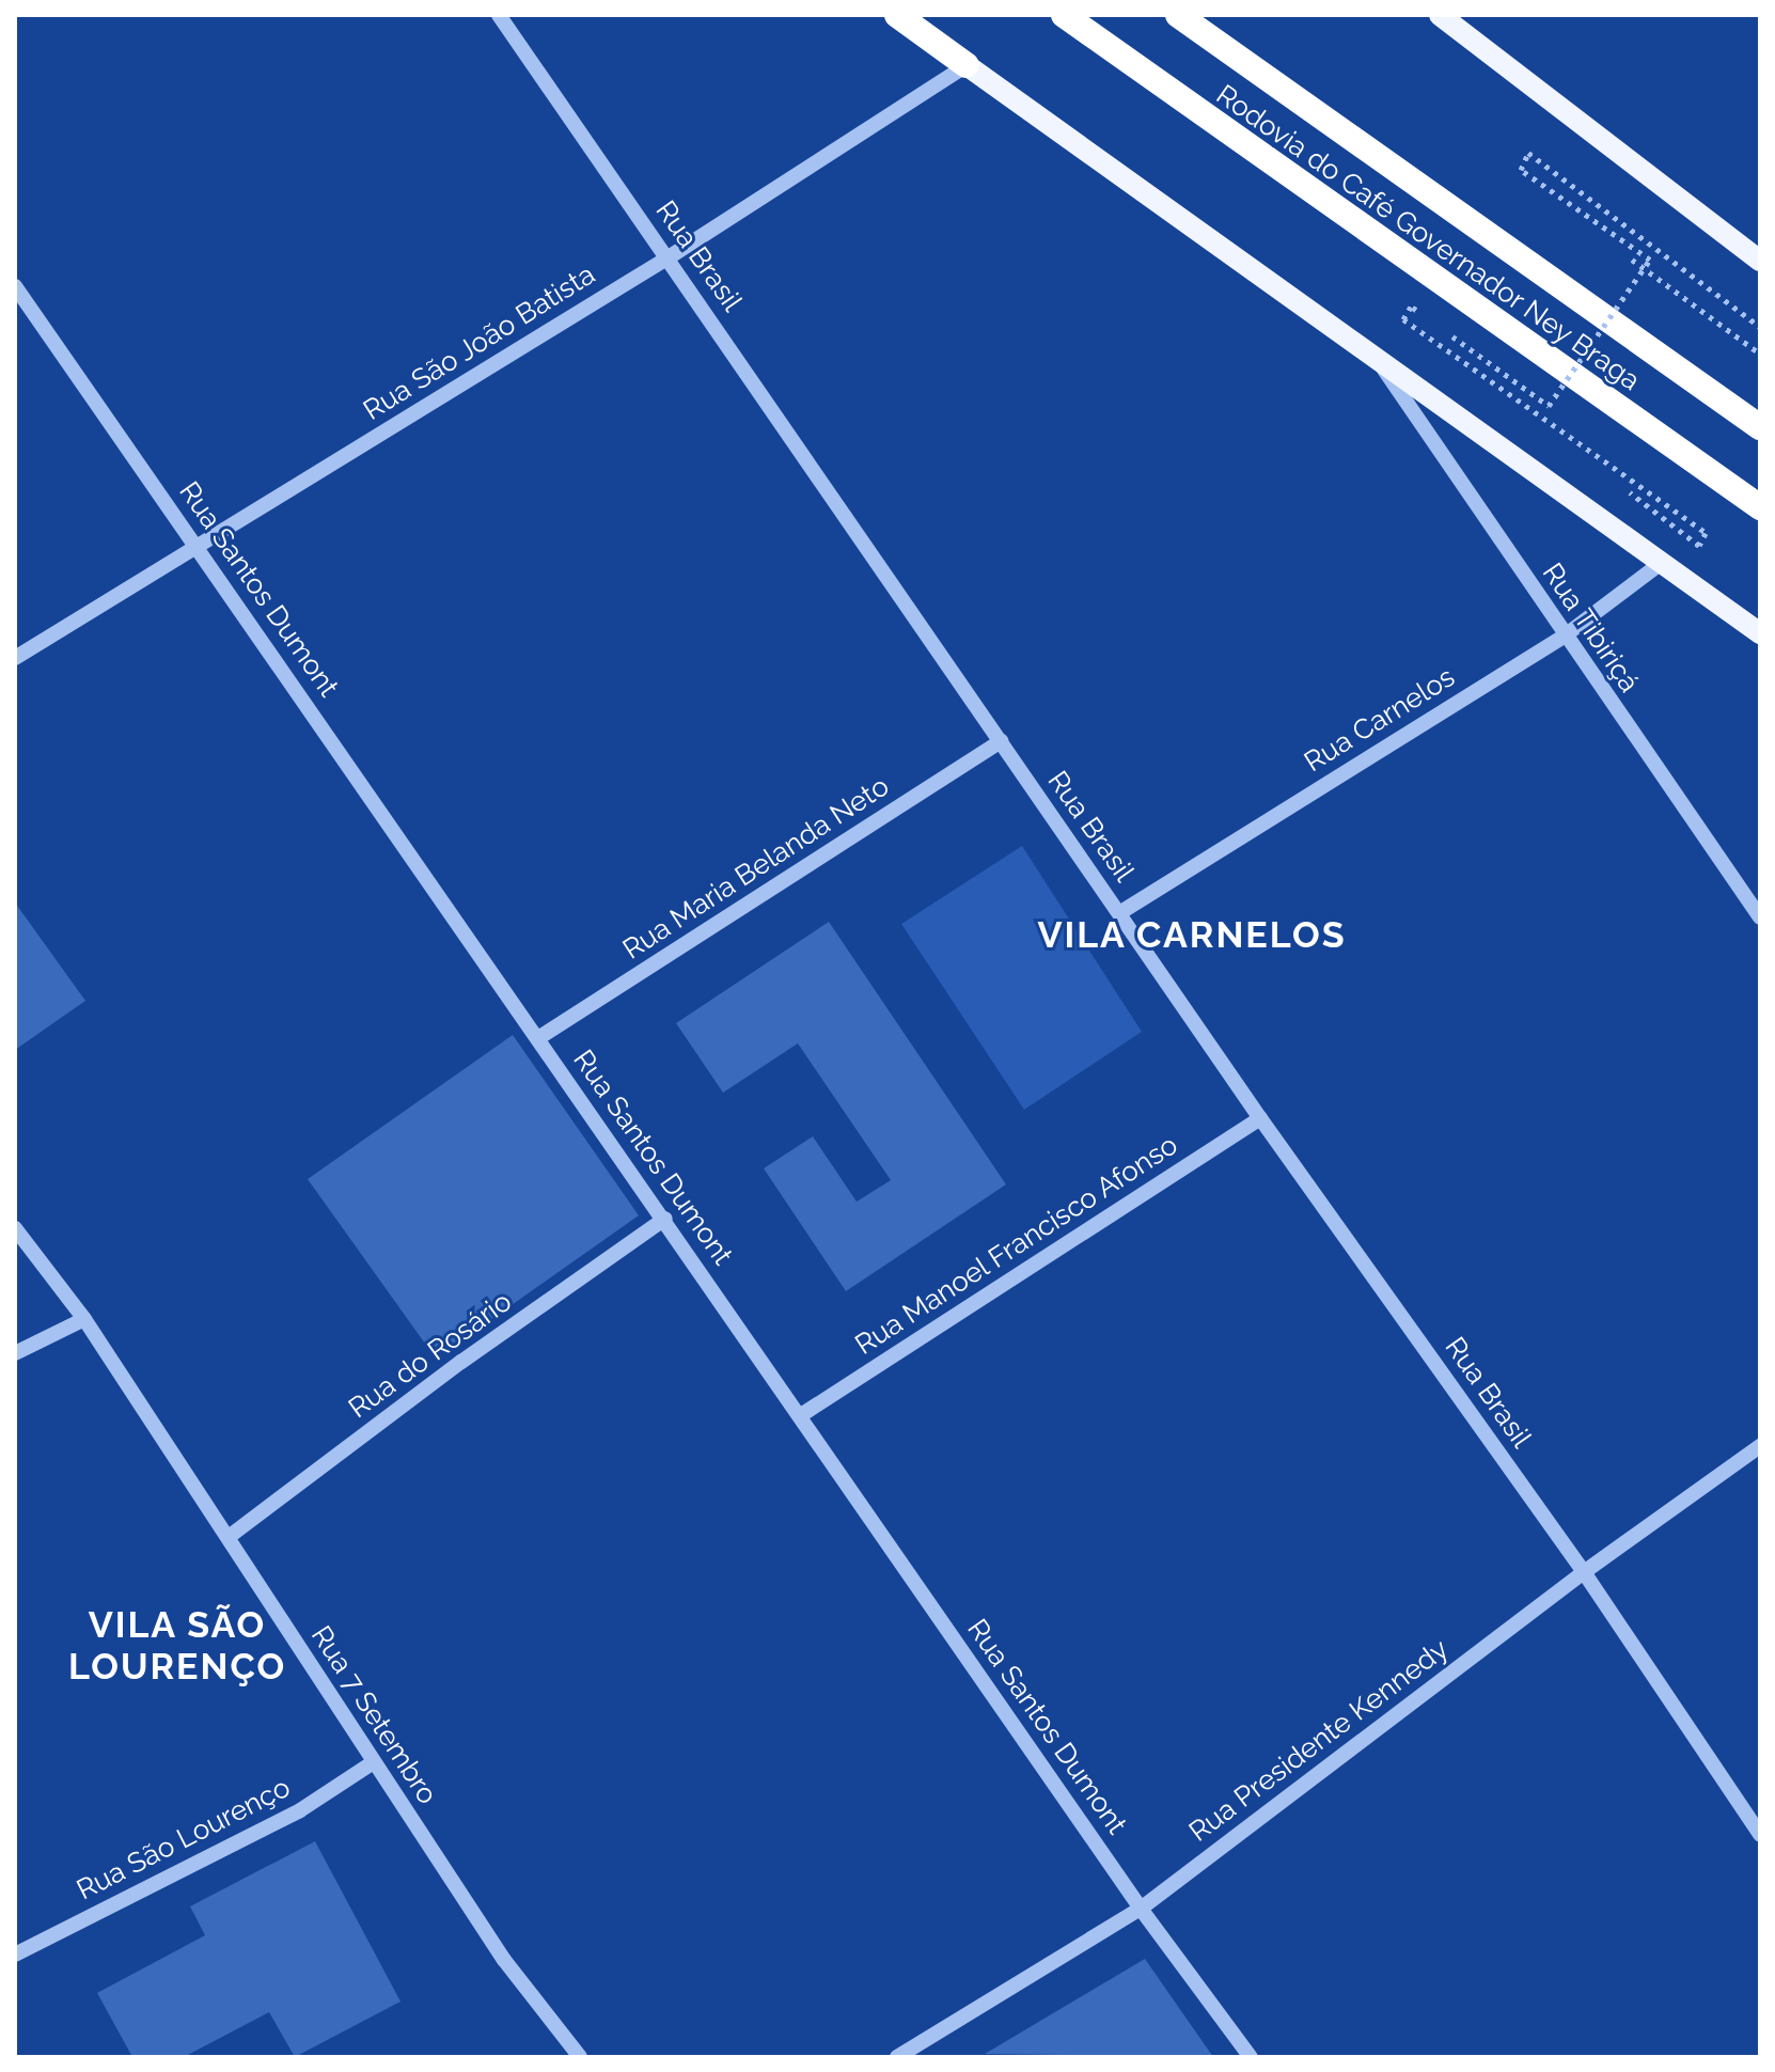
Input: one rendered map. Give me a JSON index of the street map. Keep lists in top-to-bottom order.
{
  "streets": {
    "highway": ["Rodovia do Café Governador Ney Braga"],
    "street": [
      "Rua Brasil",
      "Rua São João Batista",
      "Rua Santos Dumont",
      "Rua Tibiriçá",
      "Rua Carnelos",
      "Rua Maria Belanda Neto",
      "Rua Manoel Francisco Afonso",
      "Rua do Rosário",
      "Rua 7 Setembro",
      "Rua Presidente Kennedy",
      "Rua São Lourenço"
    ]
  },
  "crossings": [
    ["Rua Brasil", "Rua São João Batista"],
    ["Rua Brasil", "Rua Carnelos"],
    ["Rua Brasil", "Rua Maria Belanda Neto"],
    ["Rua Brasil", "Rua Manoel Francisco Afonso"],
    ["Rua Brasil", "Rua Presidente Kennedy"],
    ["Rua São João Batista", "Rua Santos Dumont"],
    ["Rua Santos Dumont", "Rua Maria Belanda Neto"],
    ["Rua Santos Dumont", "Rua Manoel Francisco Afonso"],
    ["Rua Santos Dumont", "Rua do Rosário"],
    ["Rua Santos Dumont", "Rua Presidente Kennedy"],
    ["Rua Tibiriçá", "Rua Carnelos"],
    ["Rua do Rosário", "Rua 7 Setembro"],
    ["Rua 7 Setembro", "Rua São Lourenço"]
  ],
  "districts": ["VILA CARNELOS", "VILA SÃO LOURENÇO"]
}
